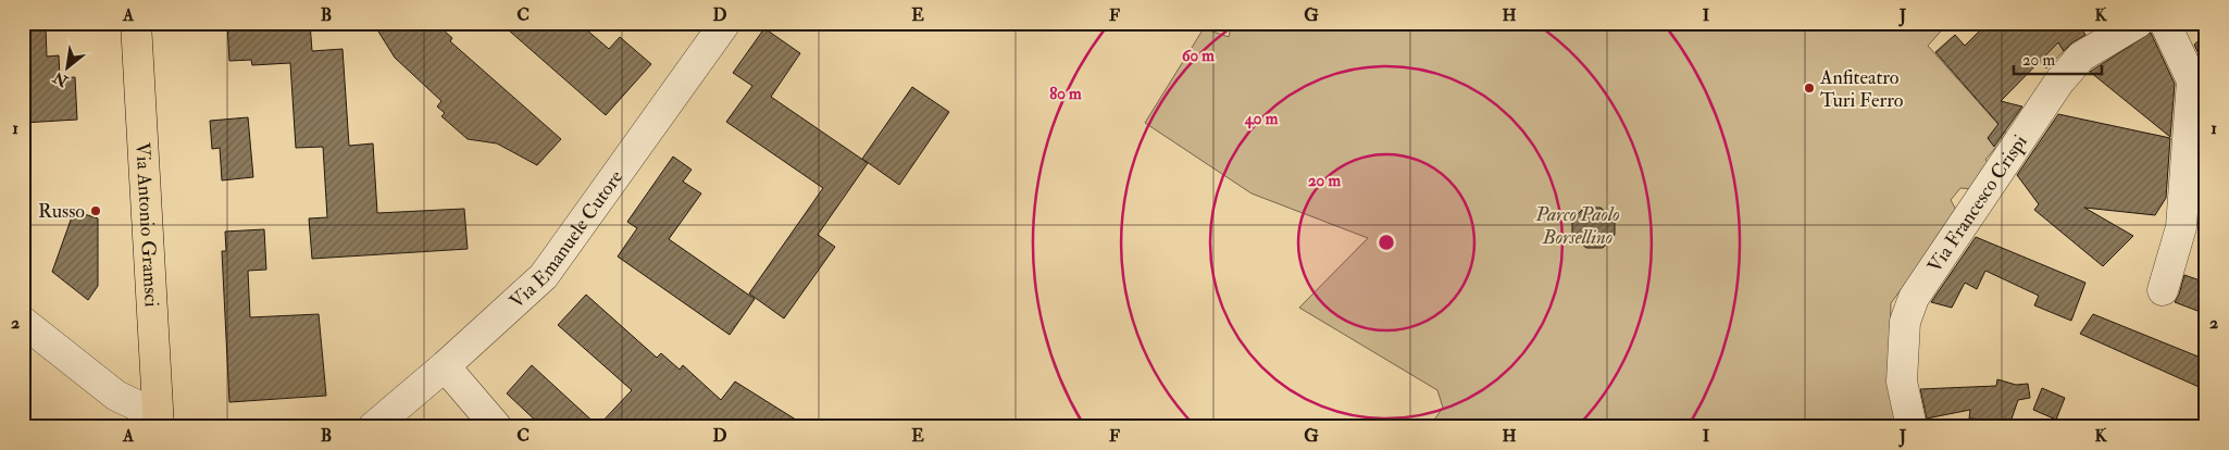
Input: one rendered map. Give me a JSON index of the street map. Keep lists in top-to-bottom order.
{
  "streets": {
    "main road": ["Via Antonio Gramsci"],
    "street": ["Via Francesco Crispi", "Via Emanuele Cutore"]
  },
  "parks": ["Parco Paolo Borsellino"],
  "places": ["Anfiteatro Turi Ferro", "Russo"],
  "scale_bar": "20 m",
  "north": "bottom left",
  "grid": {
    "columns": [
      "A",
      "B",
      "C",
      "D",
      "E",
      "F",
      "G",
      "H",
      "I",
      "J",
      "K"
    ],
    "rows": ["1", "2"]
  },
  "rings": [
    "60 m",
    "80 m",
    "40 m",
    "20 m"
  ]
}
